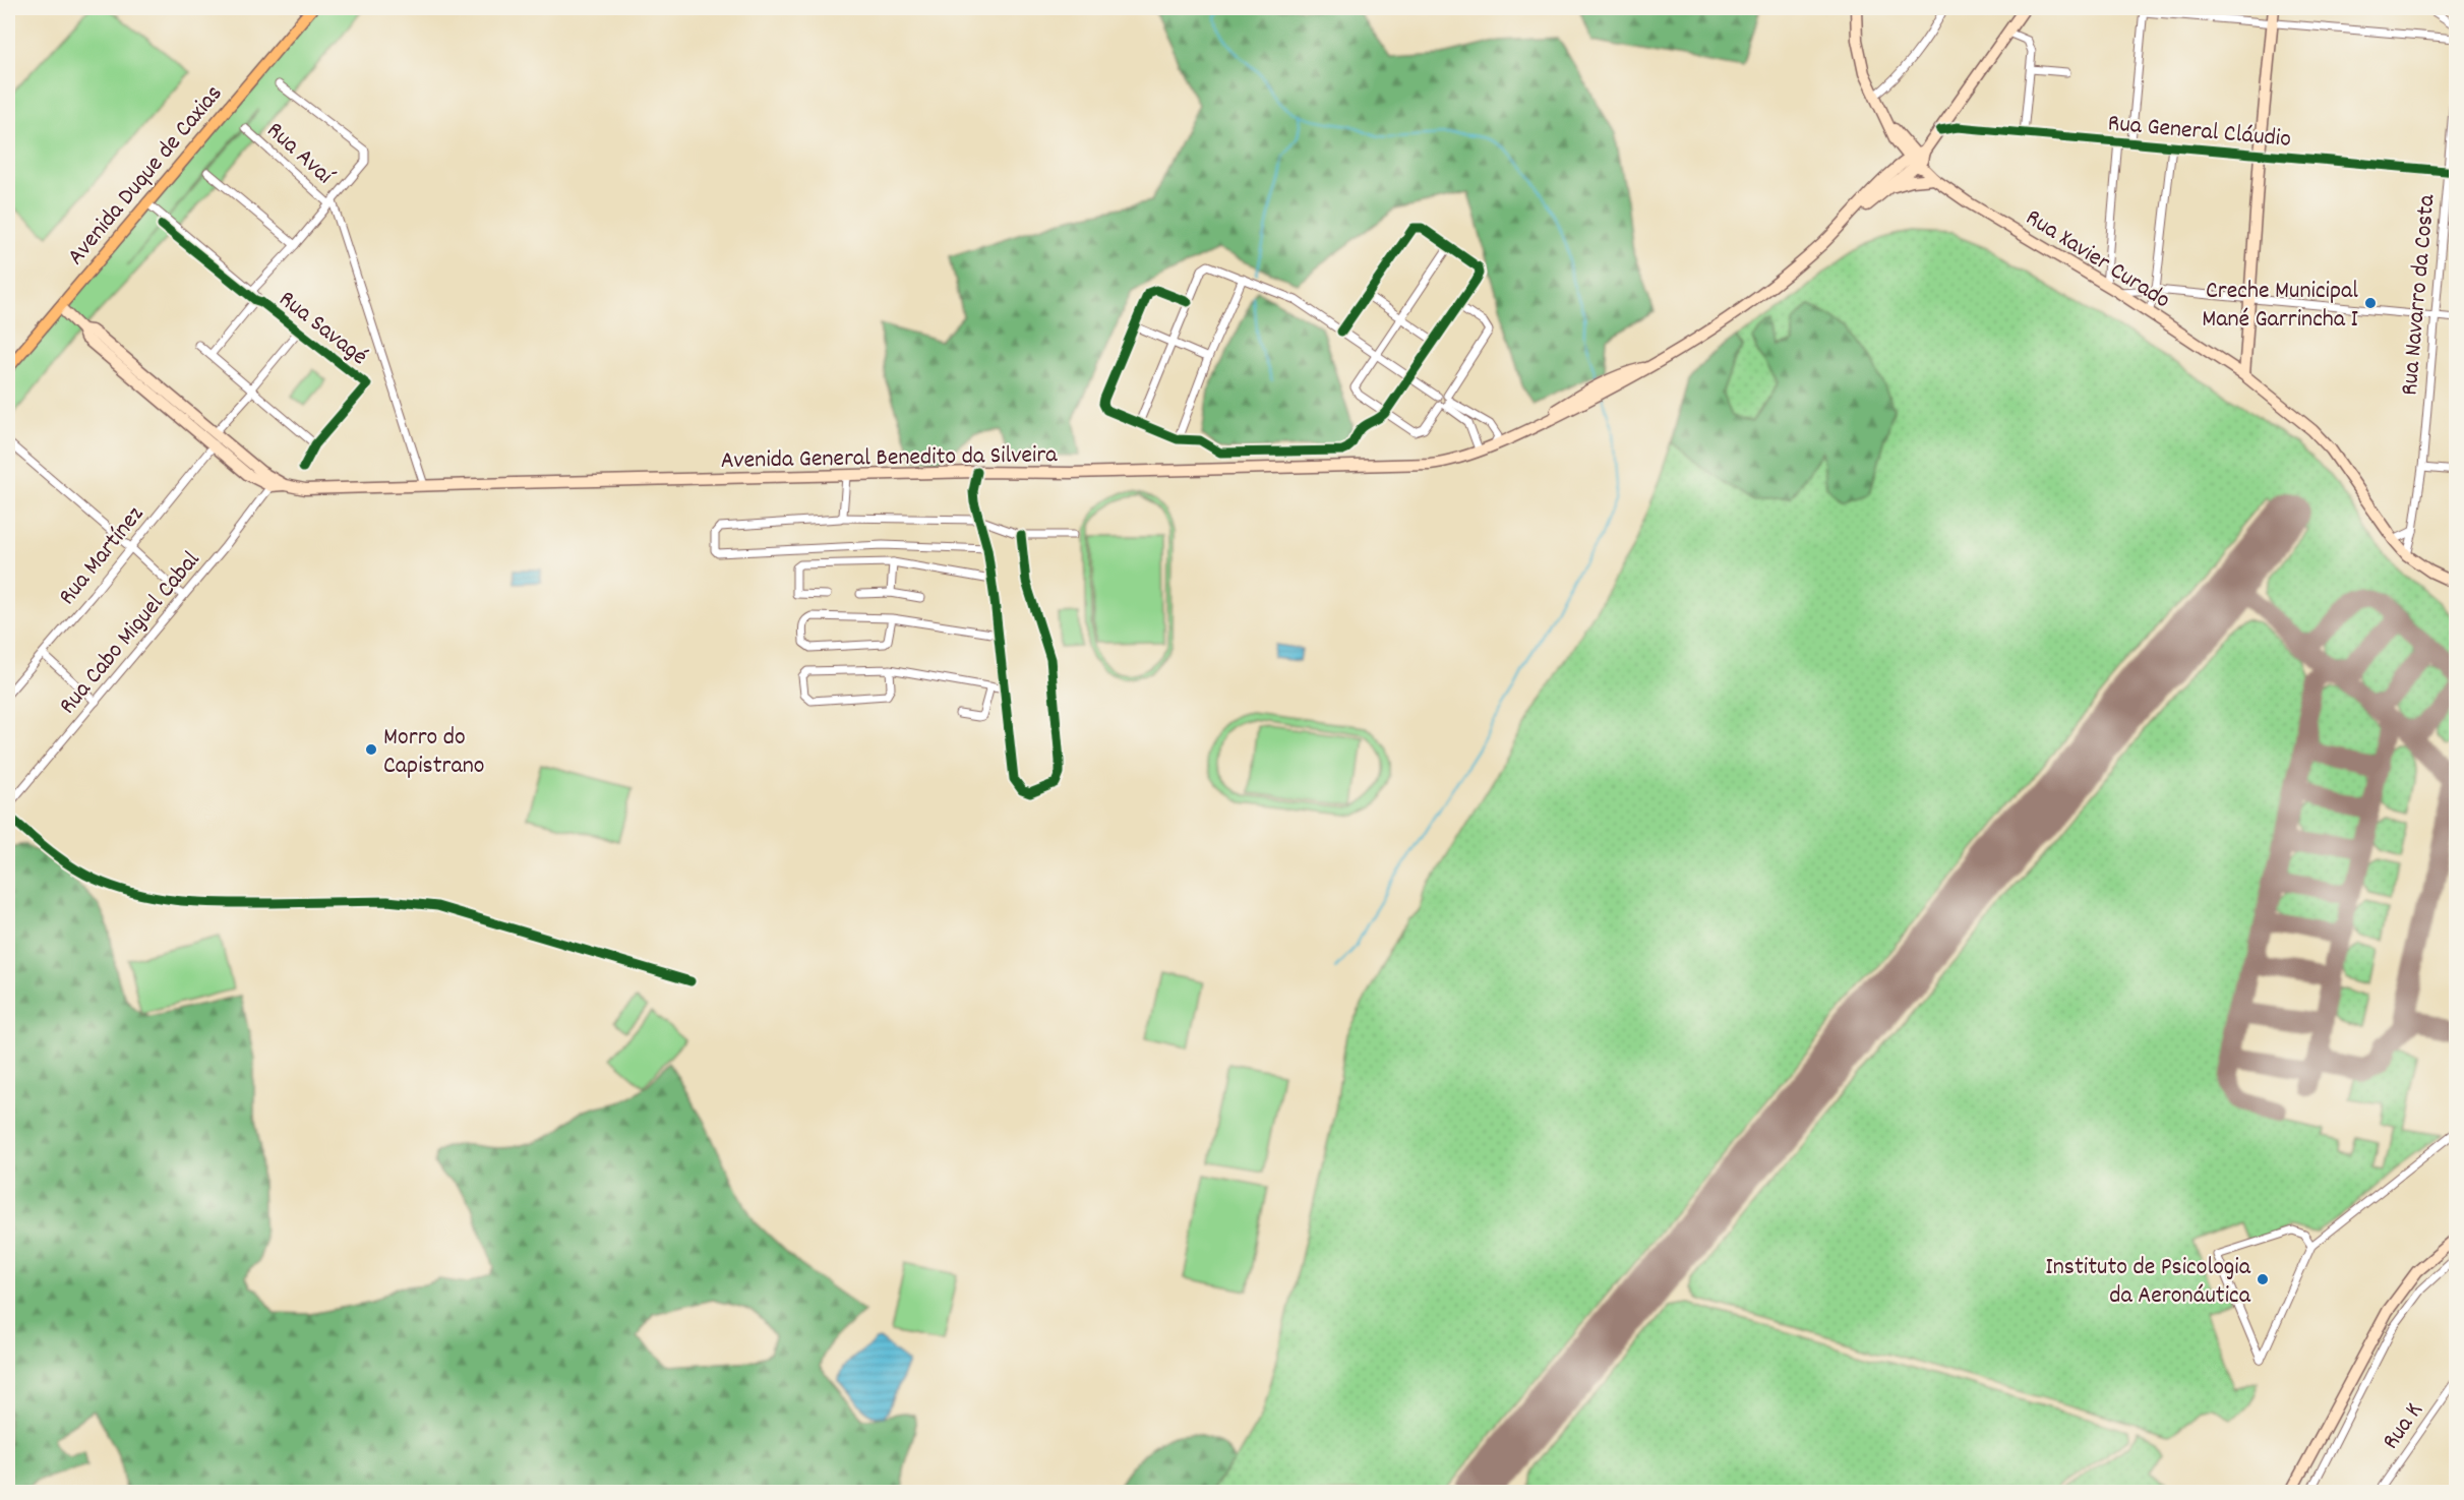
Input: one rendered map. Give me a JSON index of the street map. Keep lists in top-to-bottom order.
{
  "streets": {
    "main road": ["Avenida Duque de Caxias", "Rua Xavier Curado", "Avenida General Benedito da Silveira"],
    "street": [
      "Rua General Cláudio",
      "Rua Avaí",
      "Rua Navarro da Costa",
      "Rua Savagé",
      "Rua Martínez",
      "Rua Cabo Miguel Cabal",
      "Rua K"
    ]
  },
  "crossings": [
    ["Rua General Cláudio", "Rua Navarro da Costa"],
    ["Avenida Duque de Caxias", "Rua Savagé"],
    ["Rua Xavier Curado", "Rua Navarro da Costa"],
    ["Rua Xavier Curado", "Avenida General Benedito da Silveira"],
    ["Rua Savagé", "Rua Martínez"],
    ["Avenida General Benedito da Silveira", "Rua Cabo Miguel Cabal"]
  ],
  "places": ["Creche Municipal Mané Garrincha I", "Morro do Capistrano", "Instituto de Psicologia da Aeronáutica"]
}
